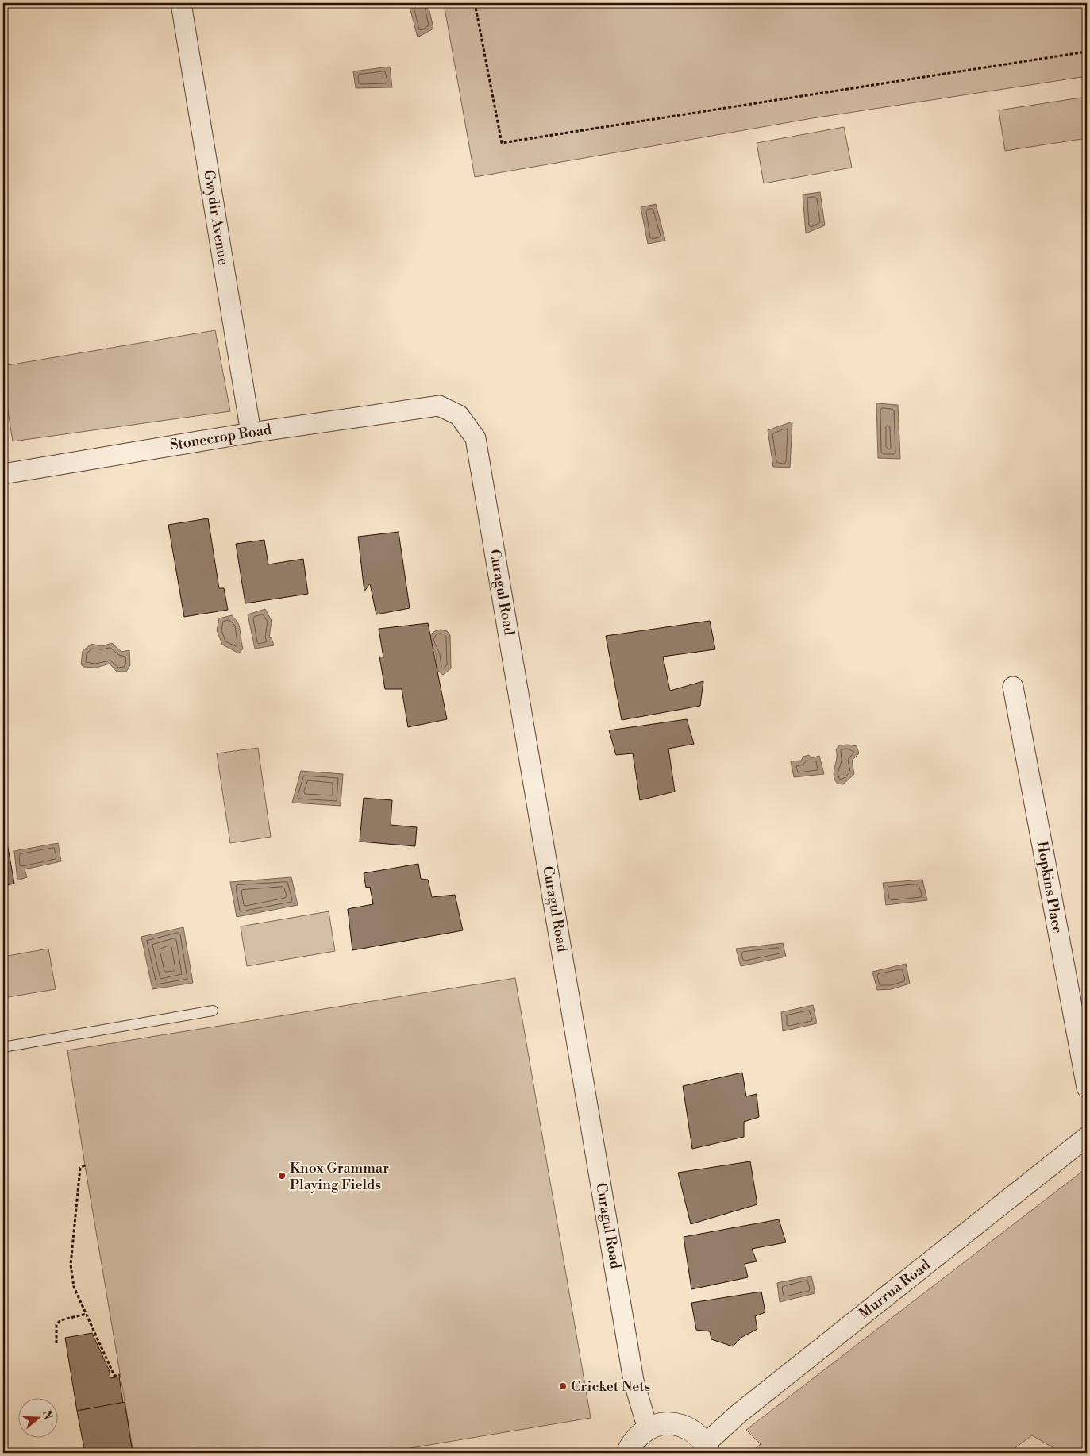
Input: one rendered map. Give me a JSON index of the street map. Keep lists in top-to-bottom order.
{
  "streets": {
    "street": [
      "Gwydir Avenue",
      "Stonecrop Road",
      "Curagul Road",
      "Hopkins Place",
      "Murrua Road"
    ]
  },
  "crossings": [
    ["Gwydir Avenue", "Stonecrop Road"],
    ["Stonecrop Road", "Curagul Road"]
  ],
  "places": ["Knox Grammar Playing Fields", "Cricket Nets"],
  "north": "right"
}
